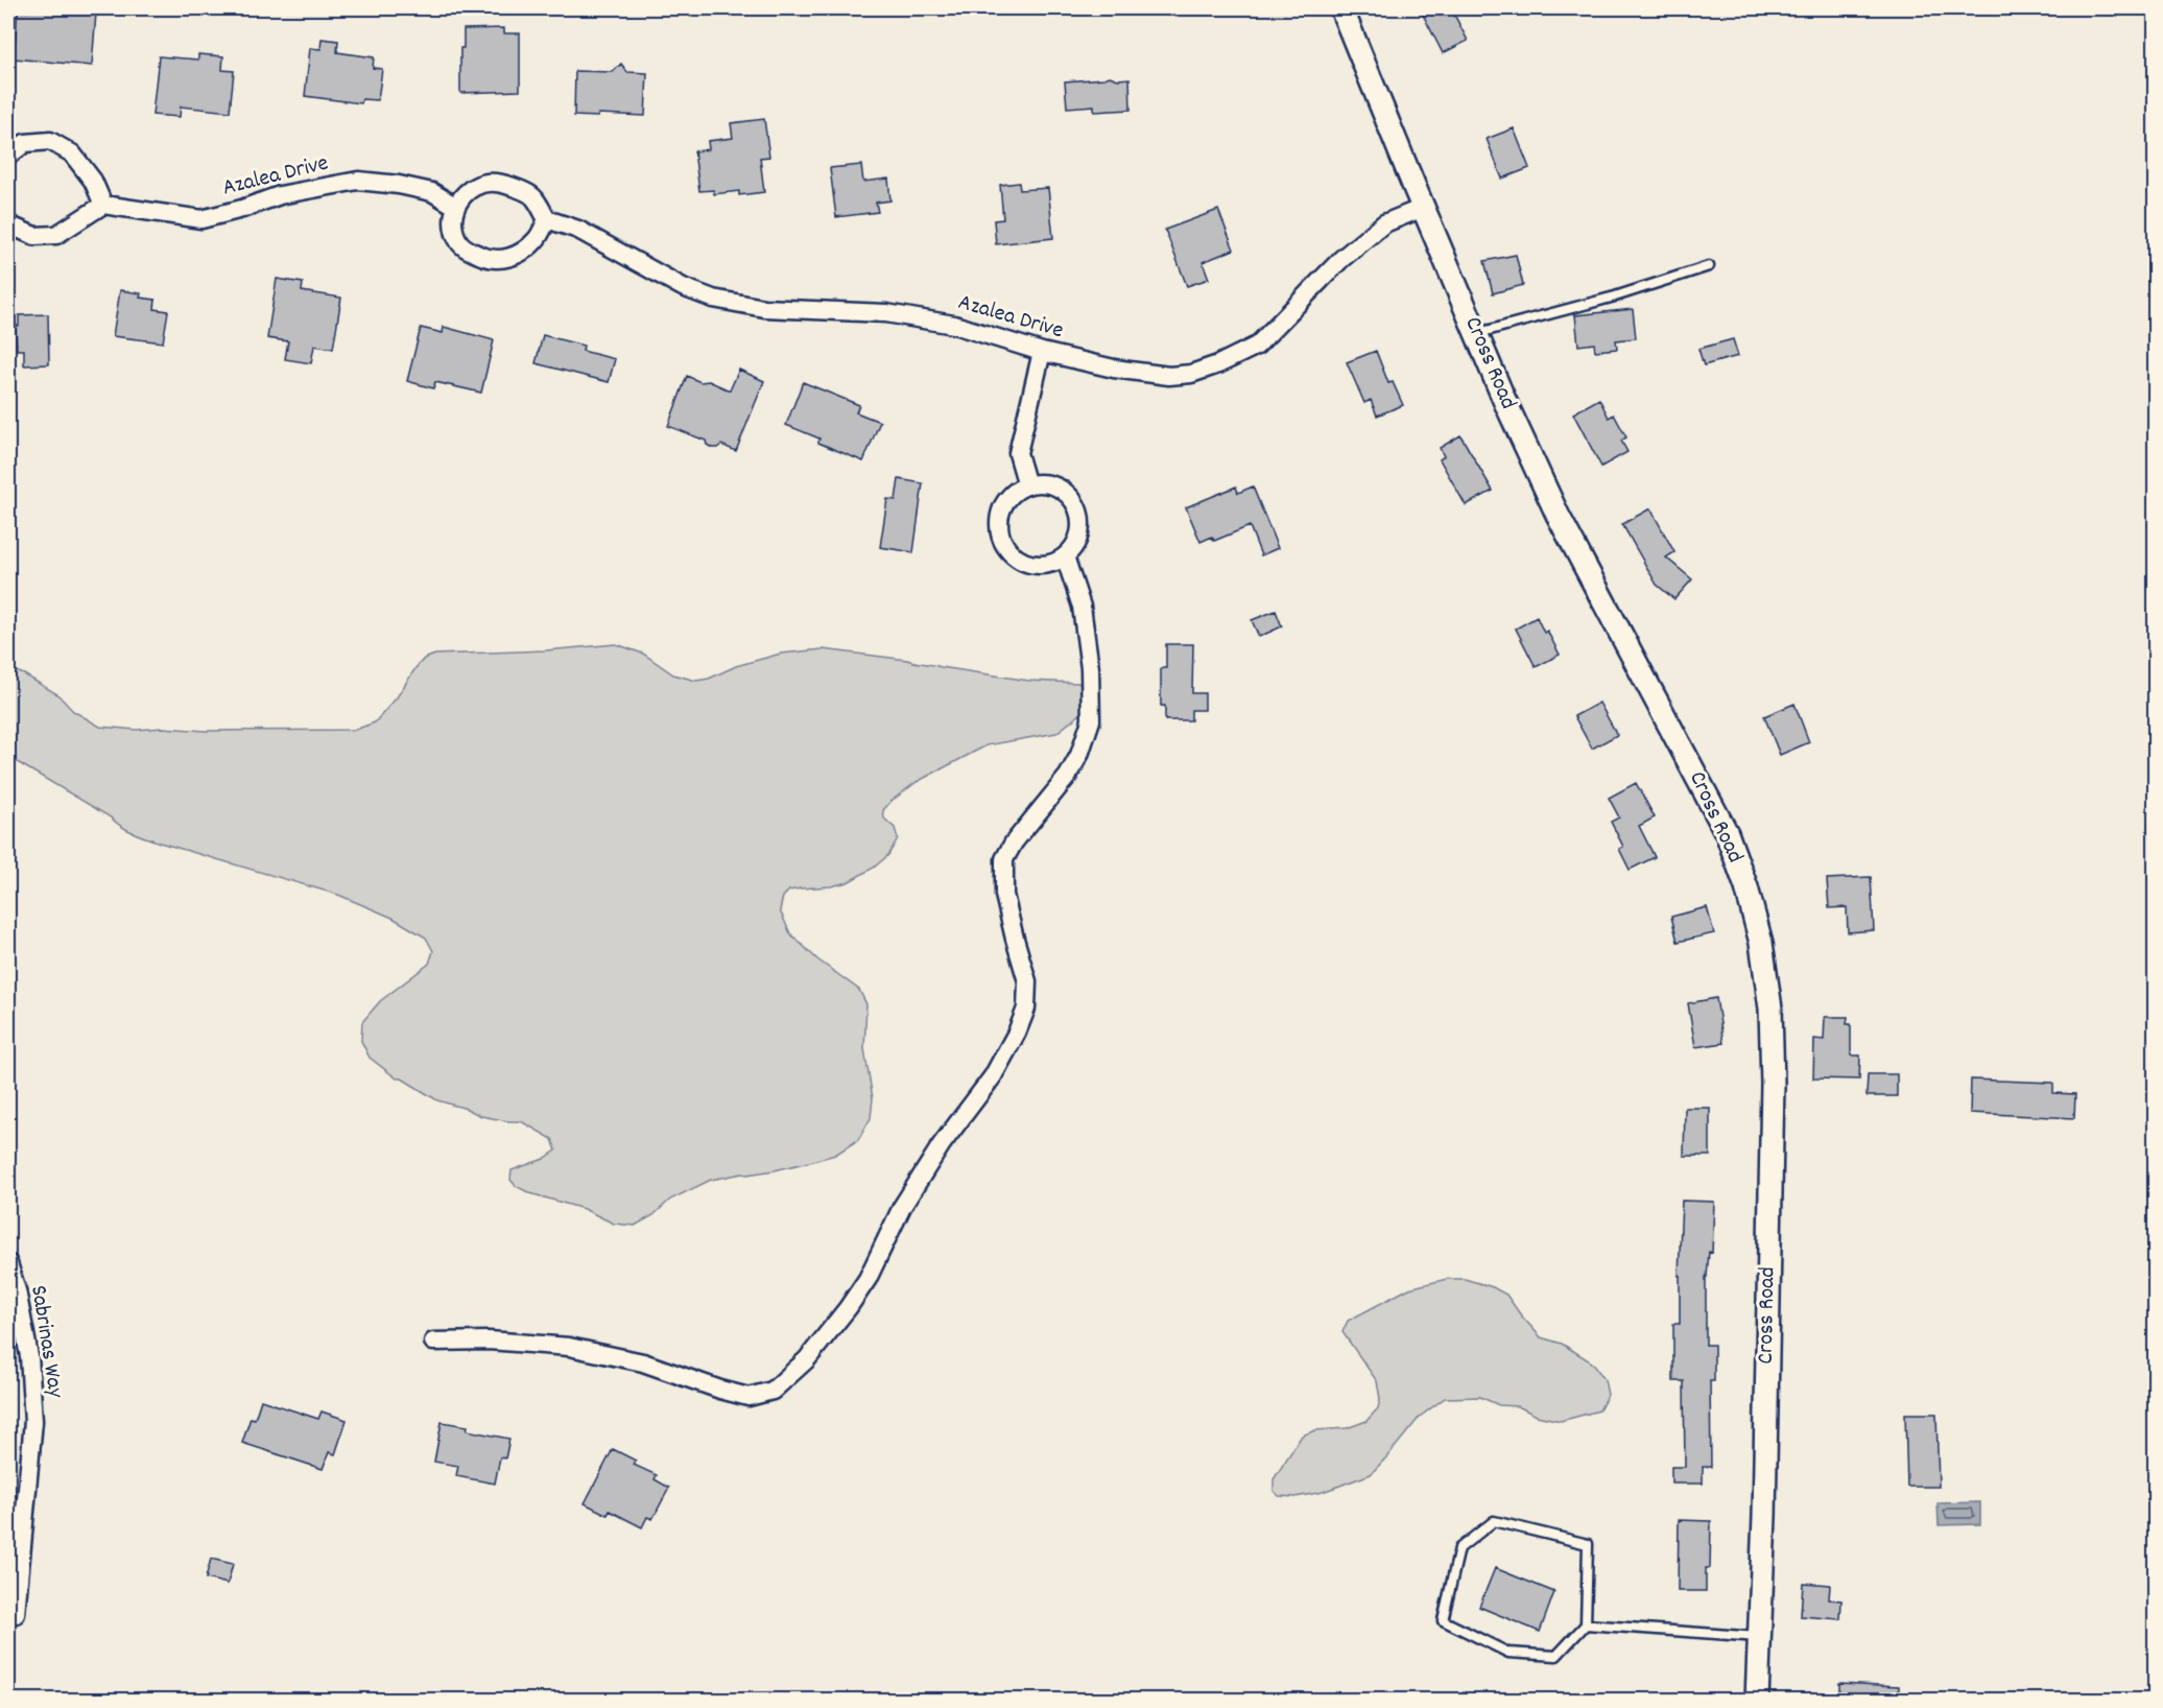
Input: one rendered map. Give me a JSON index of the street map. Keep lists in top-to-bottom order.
{
  "streets": {
    "street": ["Azalea Drive", "Cross Road", "Sabrinas Way"]
  },
  "crossings": [
    ["Azalea Drive", "Cross Road"]
  ]
}
